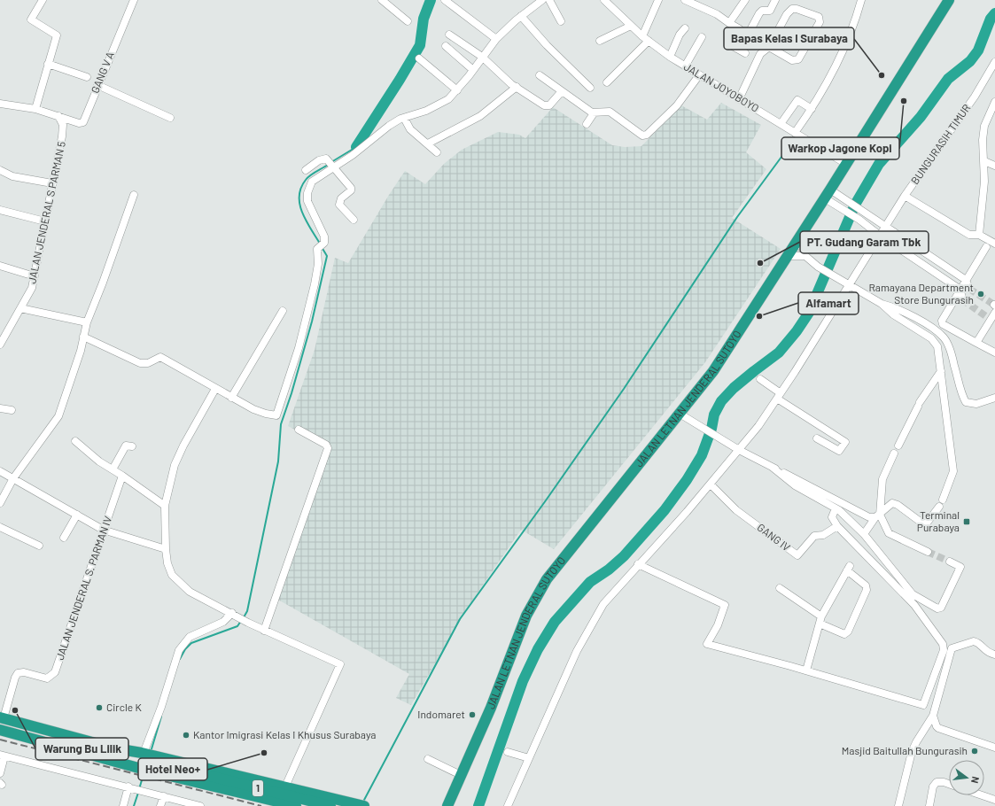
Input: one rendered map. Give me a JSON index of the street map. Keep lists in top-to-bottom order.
{
  "streets": {
    "highway": ["JALAN LETNAN JENDERAL SUTOYO", "1"],
    "street": [
      "GANG V A",
      "JALAN JOYOBOYO",
      "BUNGURASIH TIMUR",
      "JALAN JENDERAL S PARMAN 5",
      "GANG IV",
      "JALAN JENDERAL S. PARMAN IV"
    ]
  },
  "crossings": [
    ["GANG V A", "JALAN JENDERAL S PARMAN 5"],
    ["JALAN JOYOBOYO", "JALAN LETNAN JENDERAL SUTOYO"],
    ["BUNGURASIH TIMUR", "GANG IV"],
    ["JALAN JENDERAL S. PARMAN IV", "1"]
  ],
  "places": {
    "other": [
      "Bapas Kelas I Surabaya",
      "Warkop Jagone Kopi",
      "PT. Gudang Garam Tbk",
      "Ramayana Department Store Bungurasih",
      "Alfamart",
      "Circle K",
      "Warung Bu Lilik",
      "Indomaret",
      "Kantor Imigrasi Kelas I Khusus Surabaya",
      "Masjid Baitullah Bungurasih",
      "Hotel Neo+"
    ],
    "transit": ["Terminal Purabaya"]
  },
  "north": "right"
}
